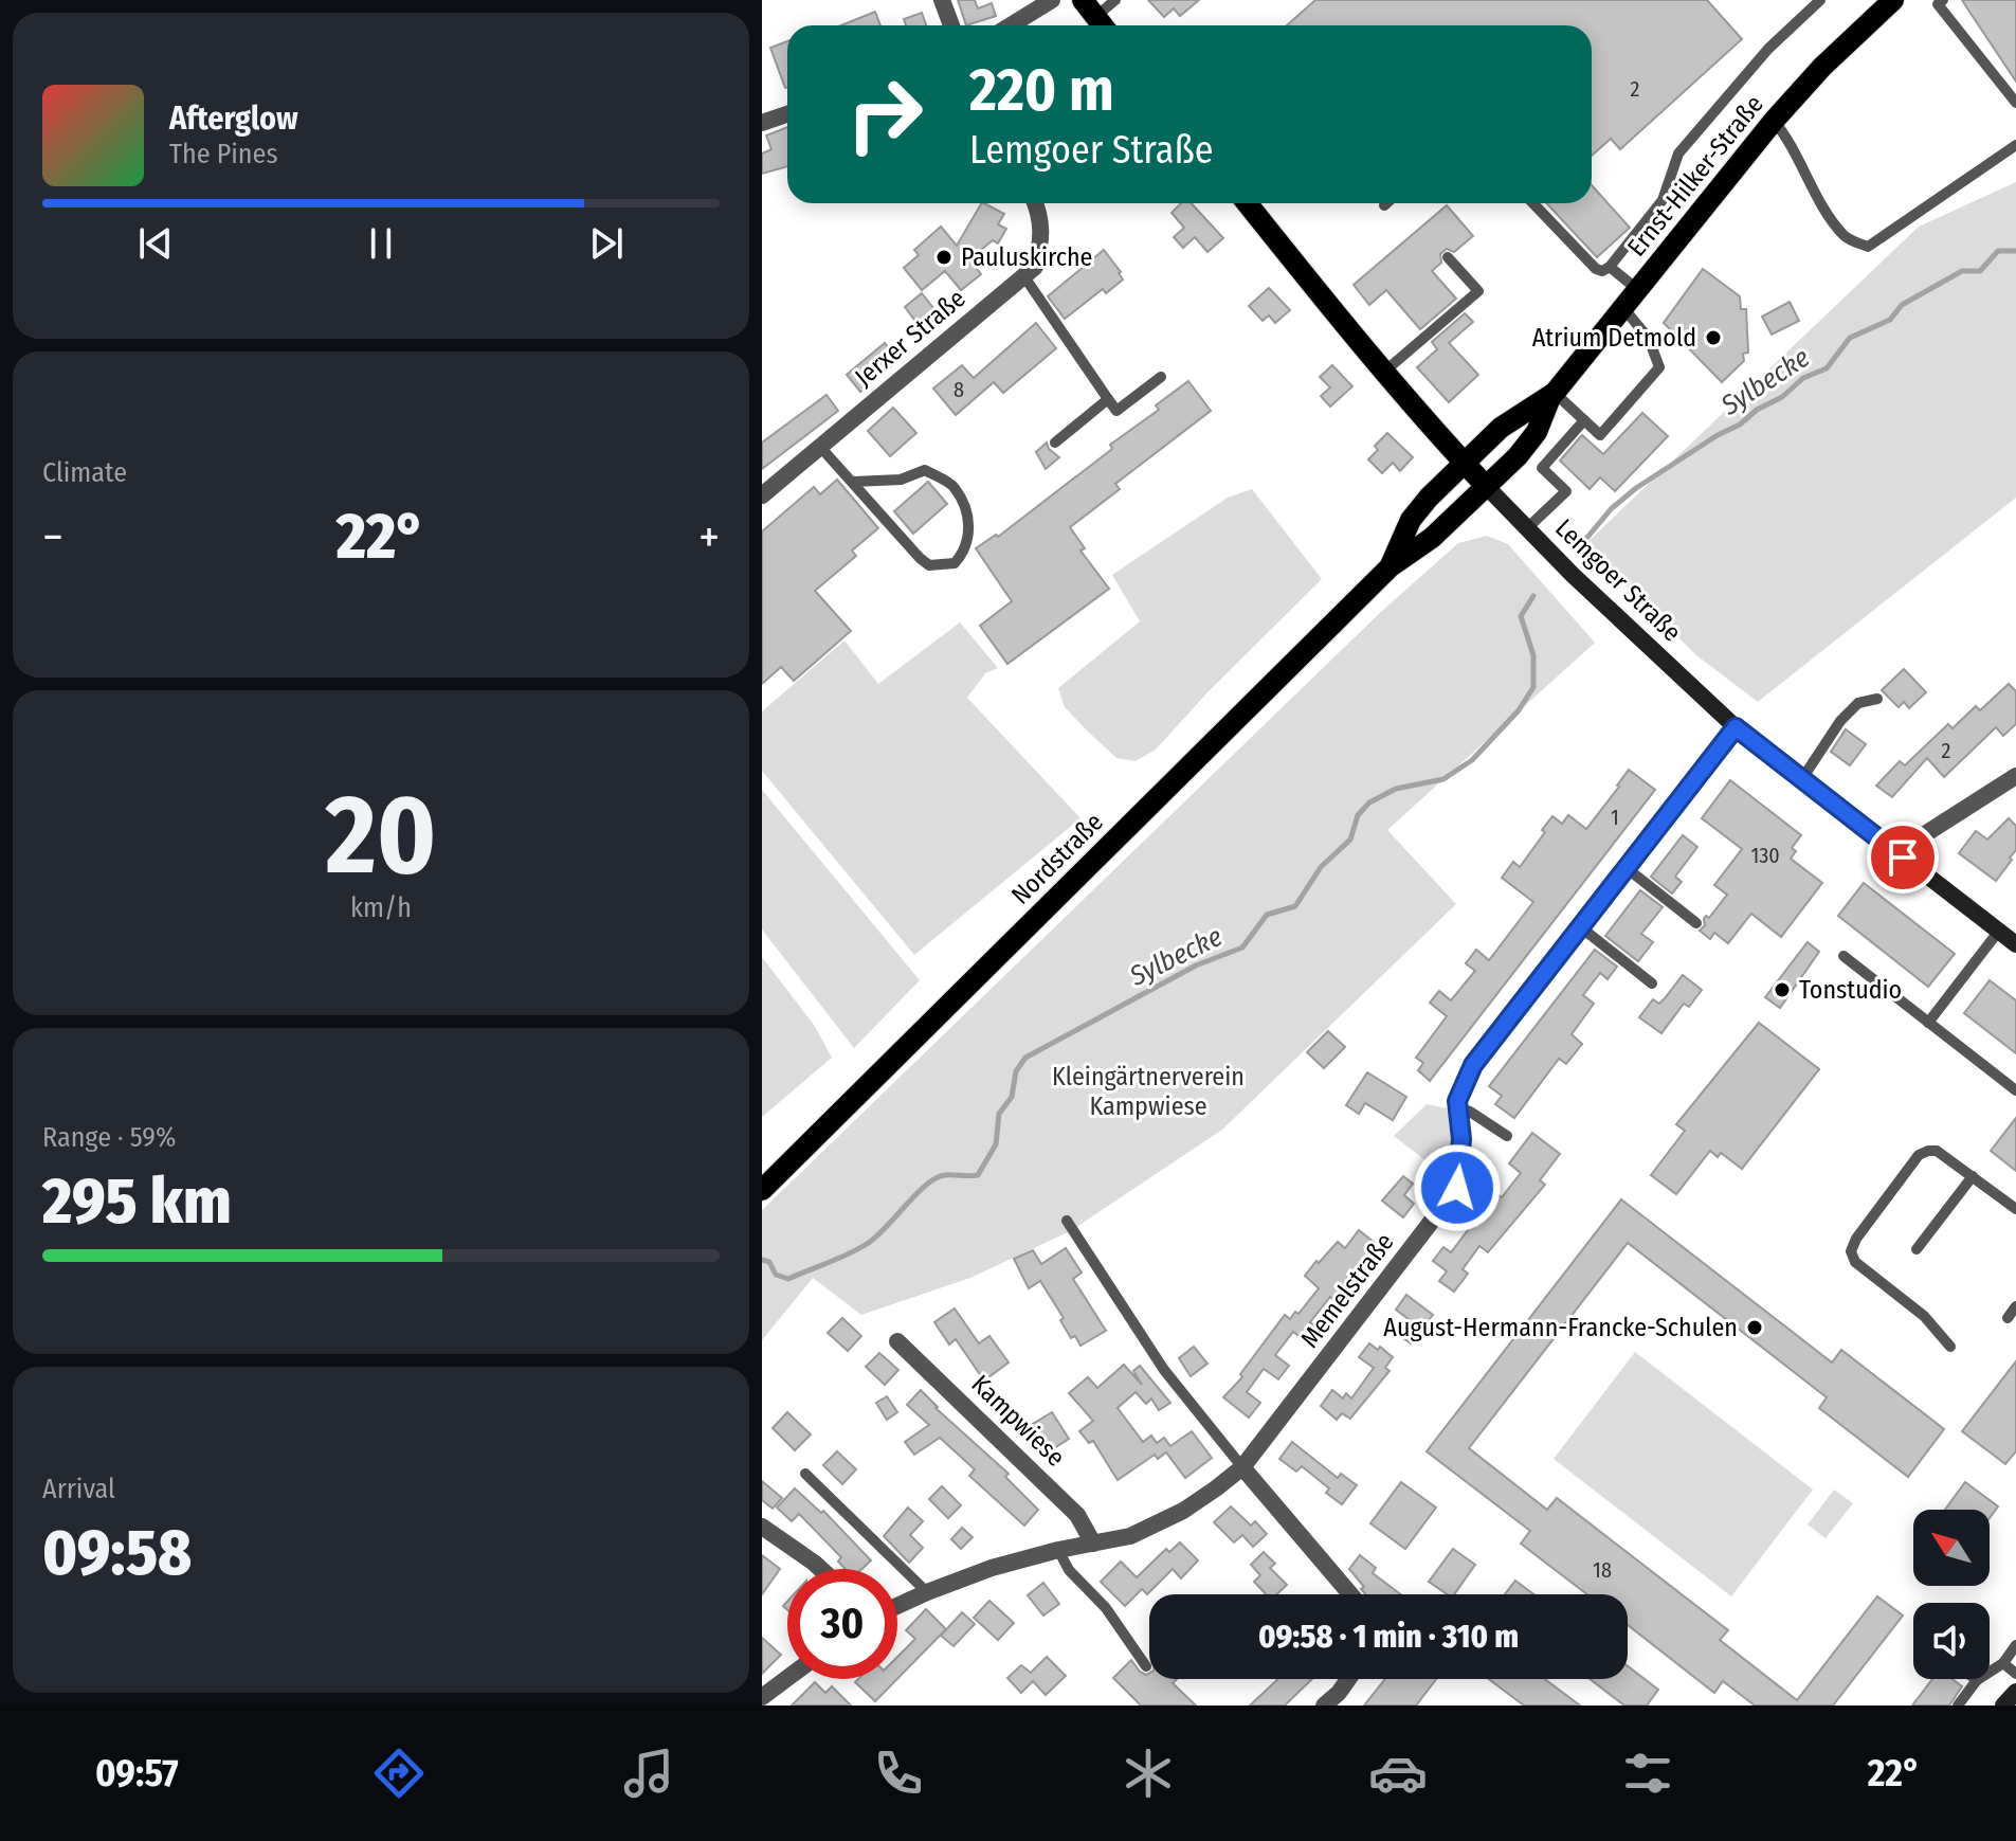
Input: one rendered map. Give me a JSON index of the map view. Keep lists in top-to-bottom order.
{
  "streets": {
    "main road": ["Ernst-Hilker-Straße", "Lemgoer Straße", "Nordstraße"],
    "street": ["Jerxer Straße", "Memelstraße", "Kampwiese"]
  },
  "crossings": [
    ["Ernst-Hilker-Straße", "Lemgoer Straße"],
    ["Ernst-Hilker-Straße", "Nordstraße"],
    ["Lemgoer Straße", "Nordstraße"],
    ["Lemgoer Straße", "Memelstraße"],
    ["Memelstraße", "Kampwiese"]
  ],
  "water": ["Sylbecke"],
  "parks": ["Kleingärtnerverein Kampwiese"],
  "places": [
    "Pauluskirche",
    "Atrium Detmold",
    "Tonstudio",
    "August-Hermann-Francke-Schulen"
  ],
  "house_numbers": [
    "2",
    "8",
    "2",
    "1",
    "130",
    "18"
  ],
  "north": "top left",
  "page": {
    "turn": ["220 m", "Lemgoer Straße"],
    "song": ["Afterglow", "The Pines"],
    "tile": [
      "Climate",
      ["20", "km/h"],
      ["Range · 59%", "295 km"],
      ["Arrival", "09:58"]
    ],
    "heat": ["−", "22°", "+"],
    "limit": "30",
    "trip": "09:58 · 1 min · 310 m",
    "tabs": ["09:57", "22°"]
  }
}
